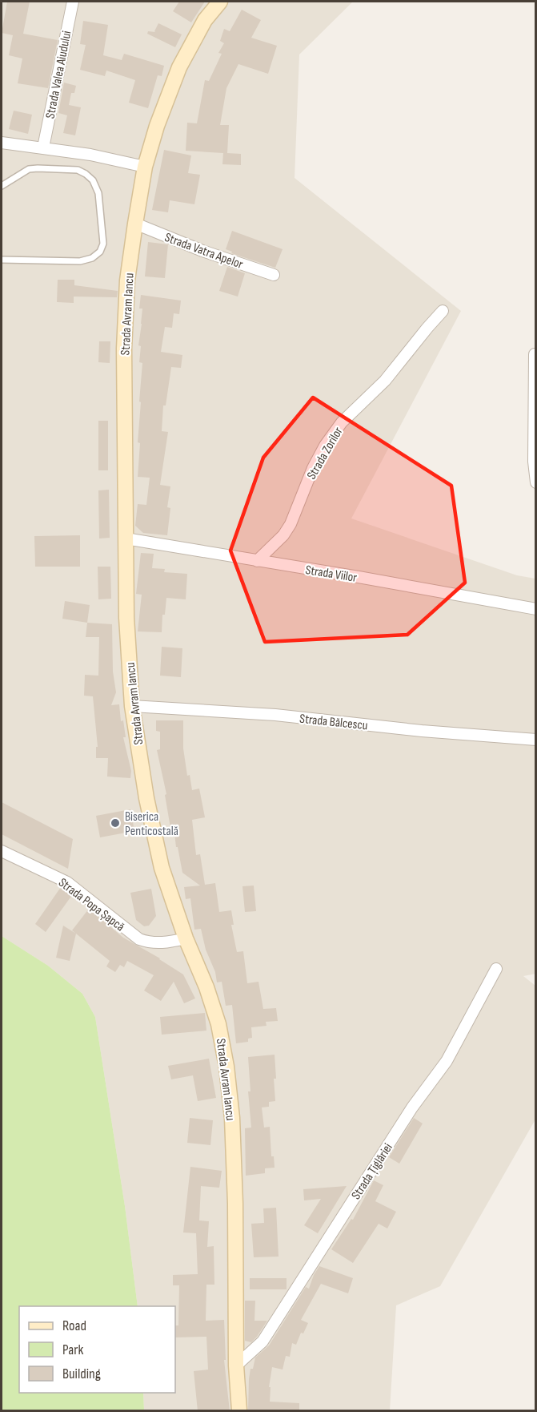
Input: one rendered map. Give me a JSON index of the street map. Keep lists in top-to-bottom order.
{
  "streets": {
    "main road": ["Strada Avram Iancu"],
    "street": [
      "Strada Valea Aiudului",
      "Strada Vatra Apelor",
      "Strada Zorilor",
      "Strada Viilor",
      "Strada Bălcescu",
      "Strada Popa Șapcă",
      "Strada Țiglăriei"
    ]
  },
  "crossings": [
    ["Strada Vatra Apelor", "Strada Avram Iancu"],
    ["Strada Avram Iancu", "Strada Viilor"],
    ["Strada Avram Iancu", "Strada Bălcescu"],
    ["Strada Avram Iancu", "Strada Popa Șapcă"],
    ["Strada Avram Iancu", "Strada Țiglăriei"],
    ["Strada Zorilor", "Strada Viilor"]
  ],
  "places": ["Biserica Penticostală"],
  "legend": ["Road", "Park", "Building"]
}
